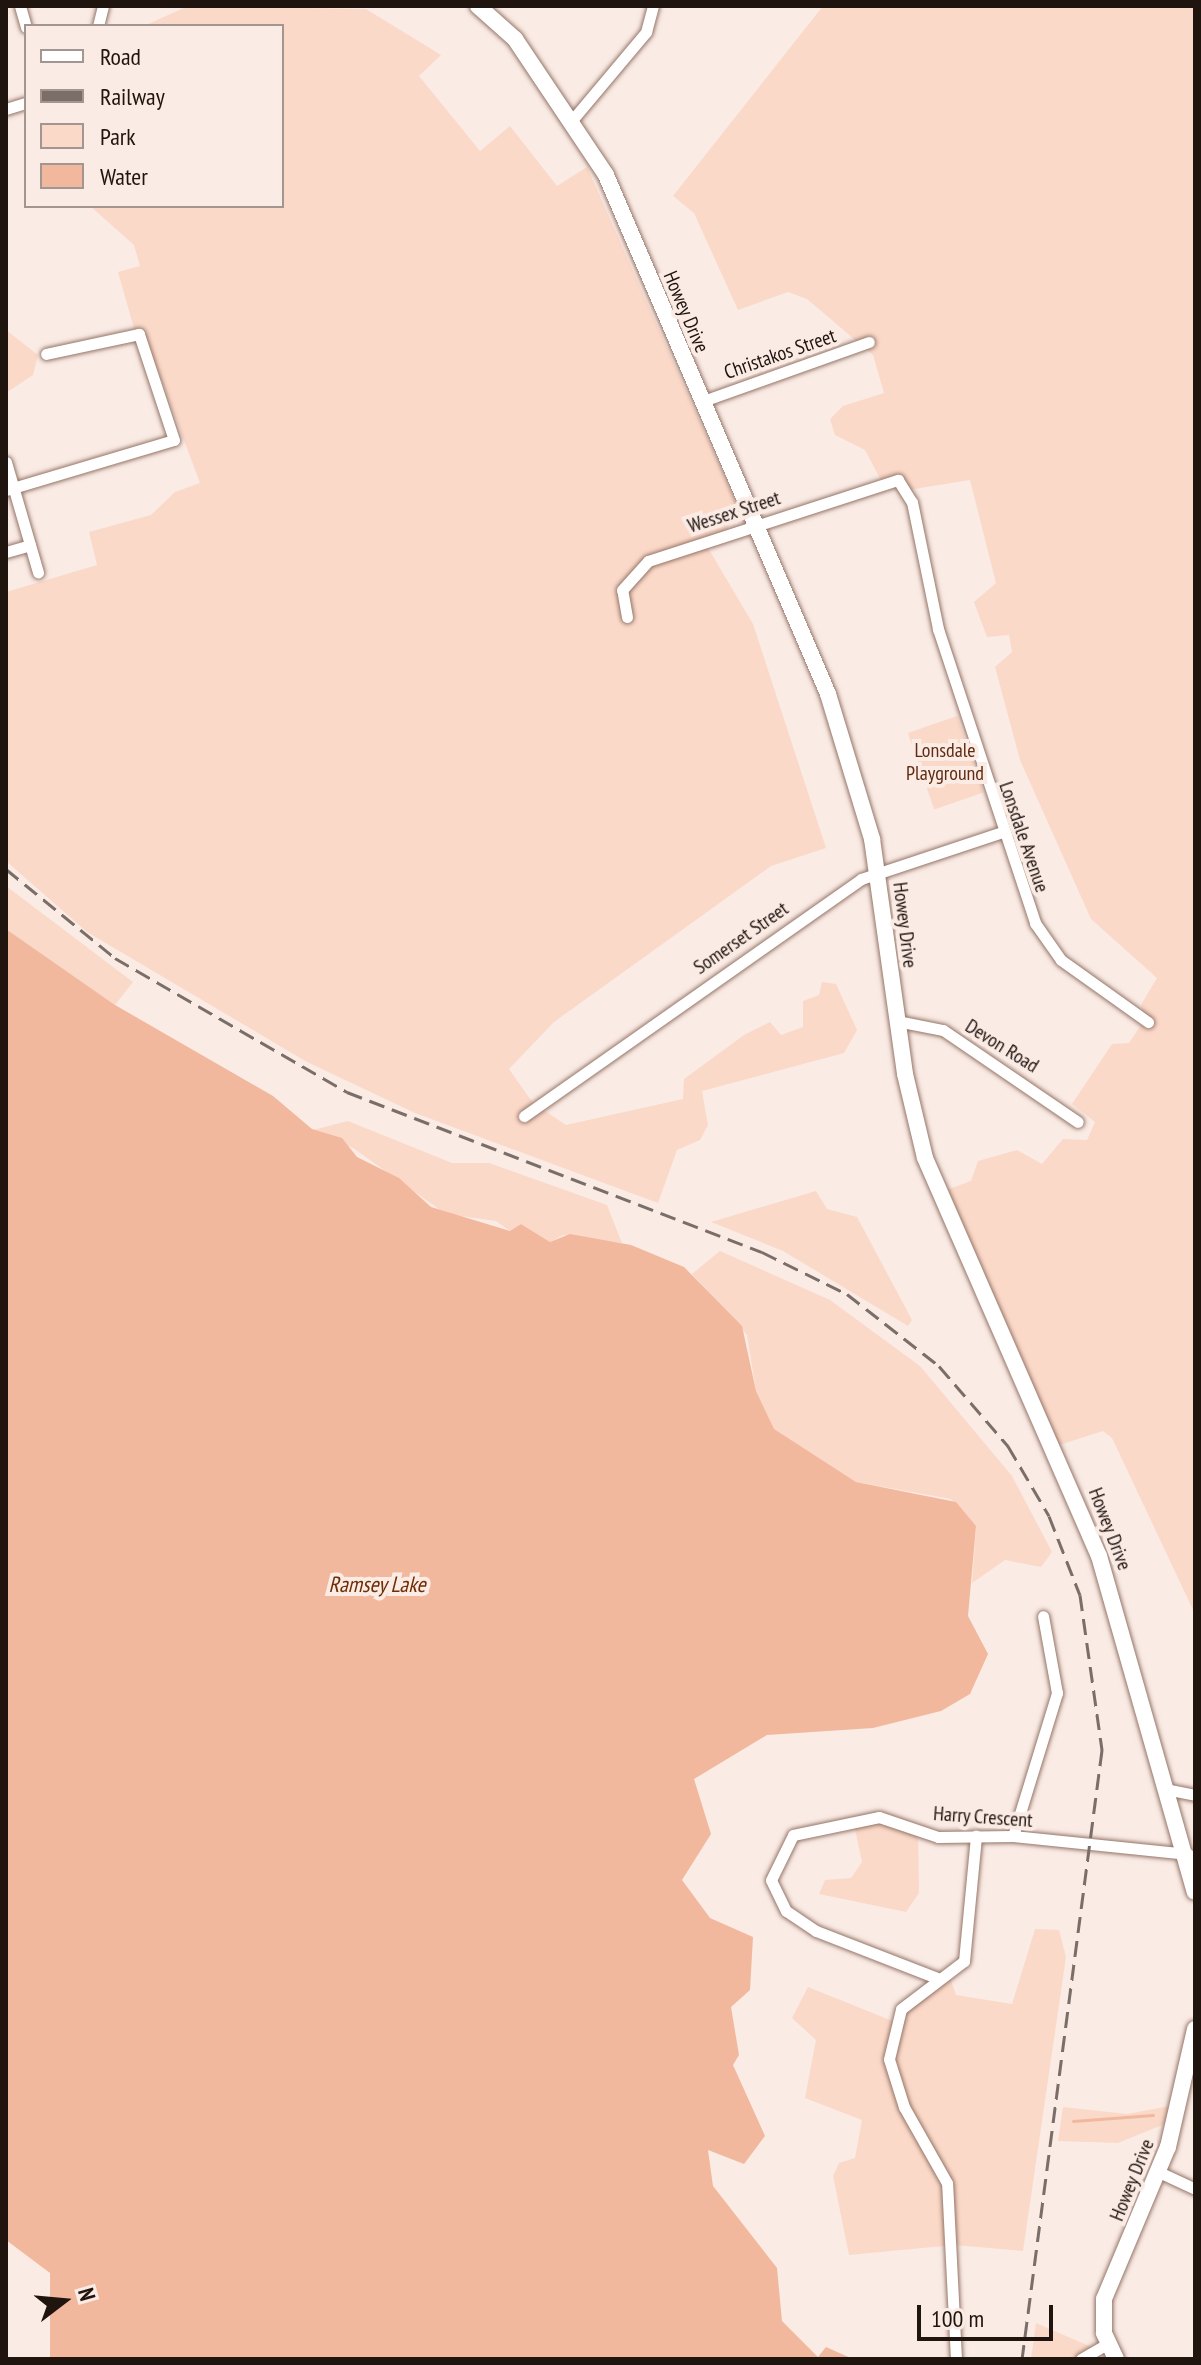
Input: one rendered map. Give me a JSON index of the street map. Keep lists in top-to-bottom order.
{
  "streets": {
    "main road": ["Howey Drive"],
    "street": [
      "Christakos Street",
      "Wessex Street",
      "Lonsdale Avenue",
      "Somerset Street",
      "Devon Road",
      "Harry Crescent"
    ]
  },
  "crossings": [
    ["Howey Drive", "Christakos Street"],
    ["Howey Drive", "Wessex Street"],
    ["Howey Drive", "Somerset Street"],
    ["Howey Drive", "Devon Road"],
    ["Howey Drive", "Harry Crescent"],
    ["Wessex Street", "Lonsdale Avenue"],
    ["Lonsdale Avenue", "Somerset Street"]
  ],
  "water": ["Ramsey Lake"],
  "parks": ["Lonsdale Playground"],
  "legend": [
    "Road",
    "Railway",
    "Park",
    "Water"
  ],
  "scale_bar": "100 m",
  "north": "right"
}
